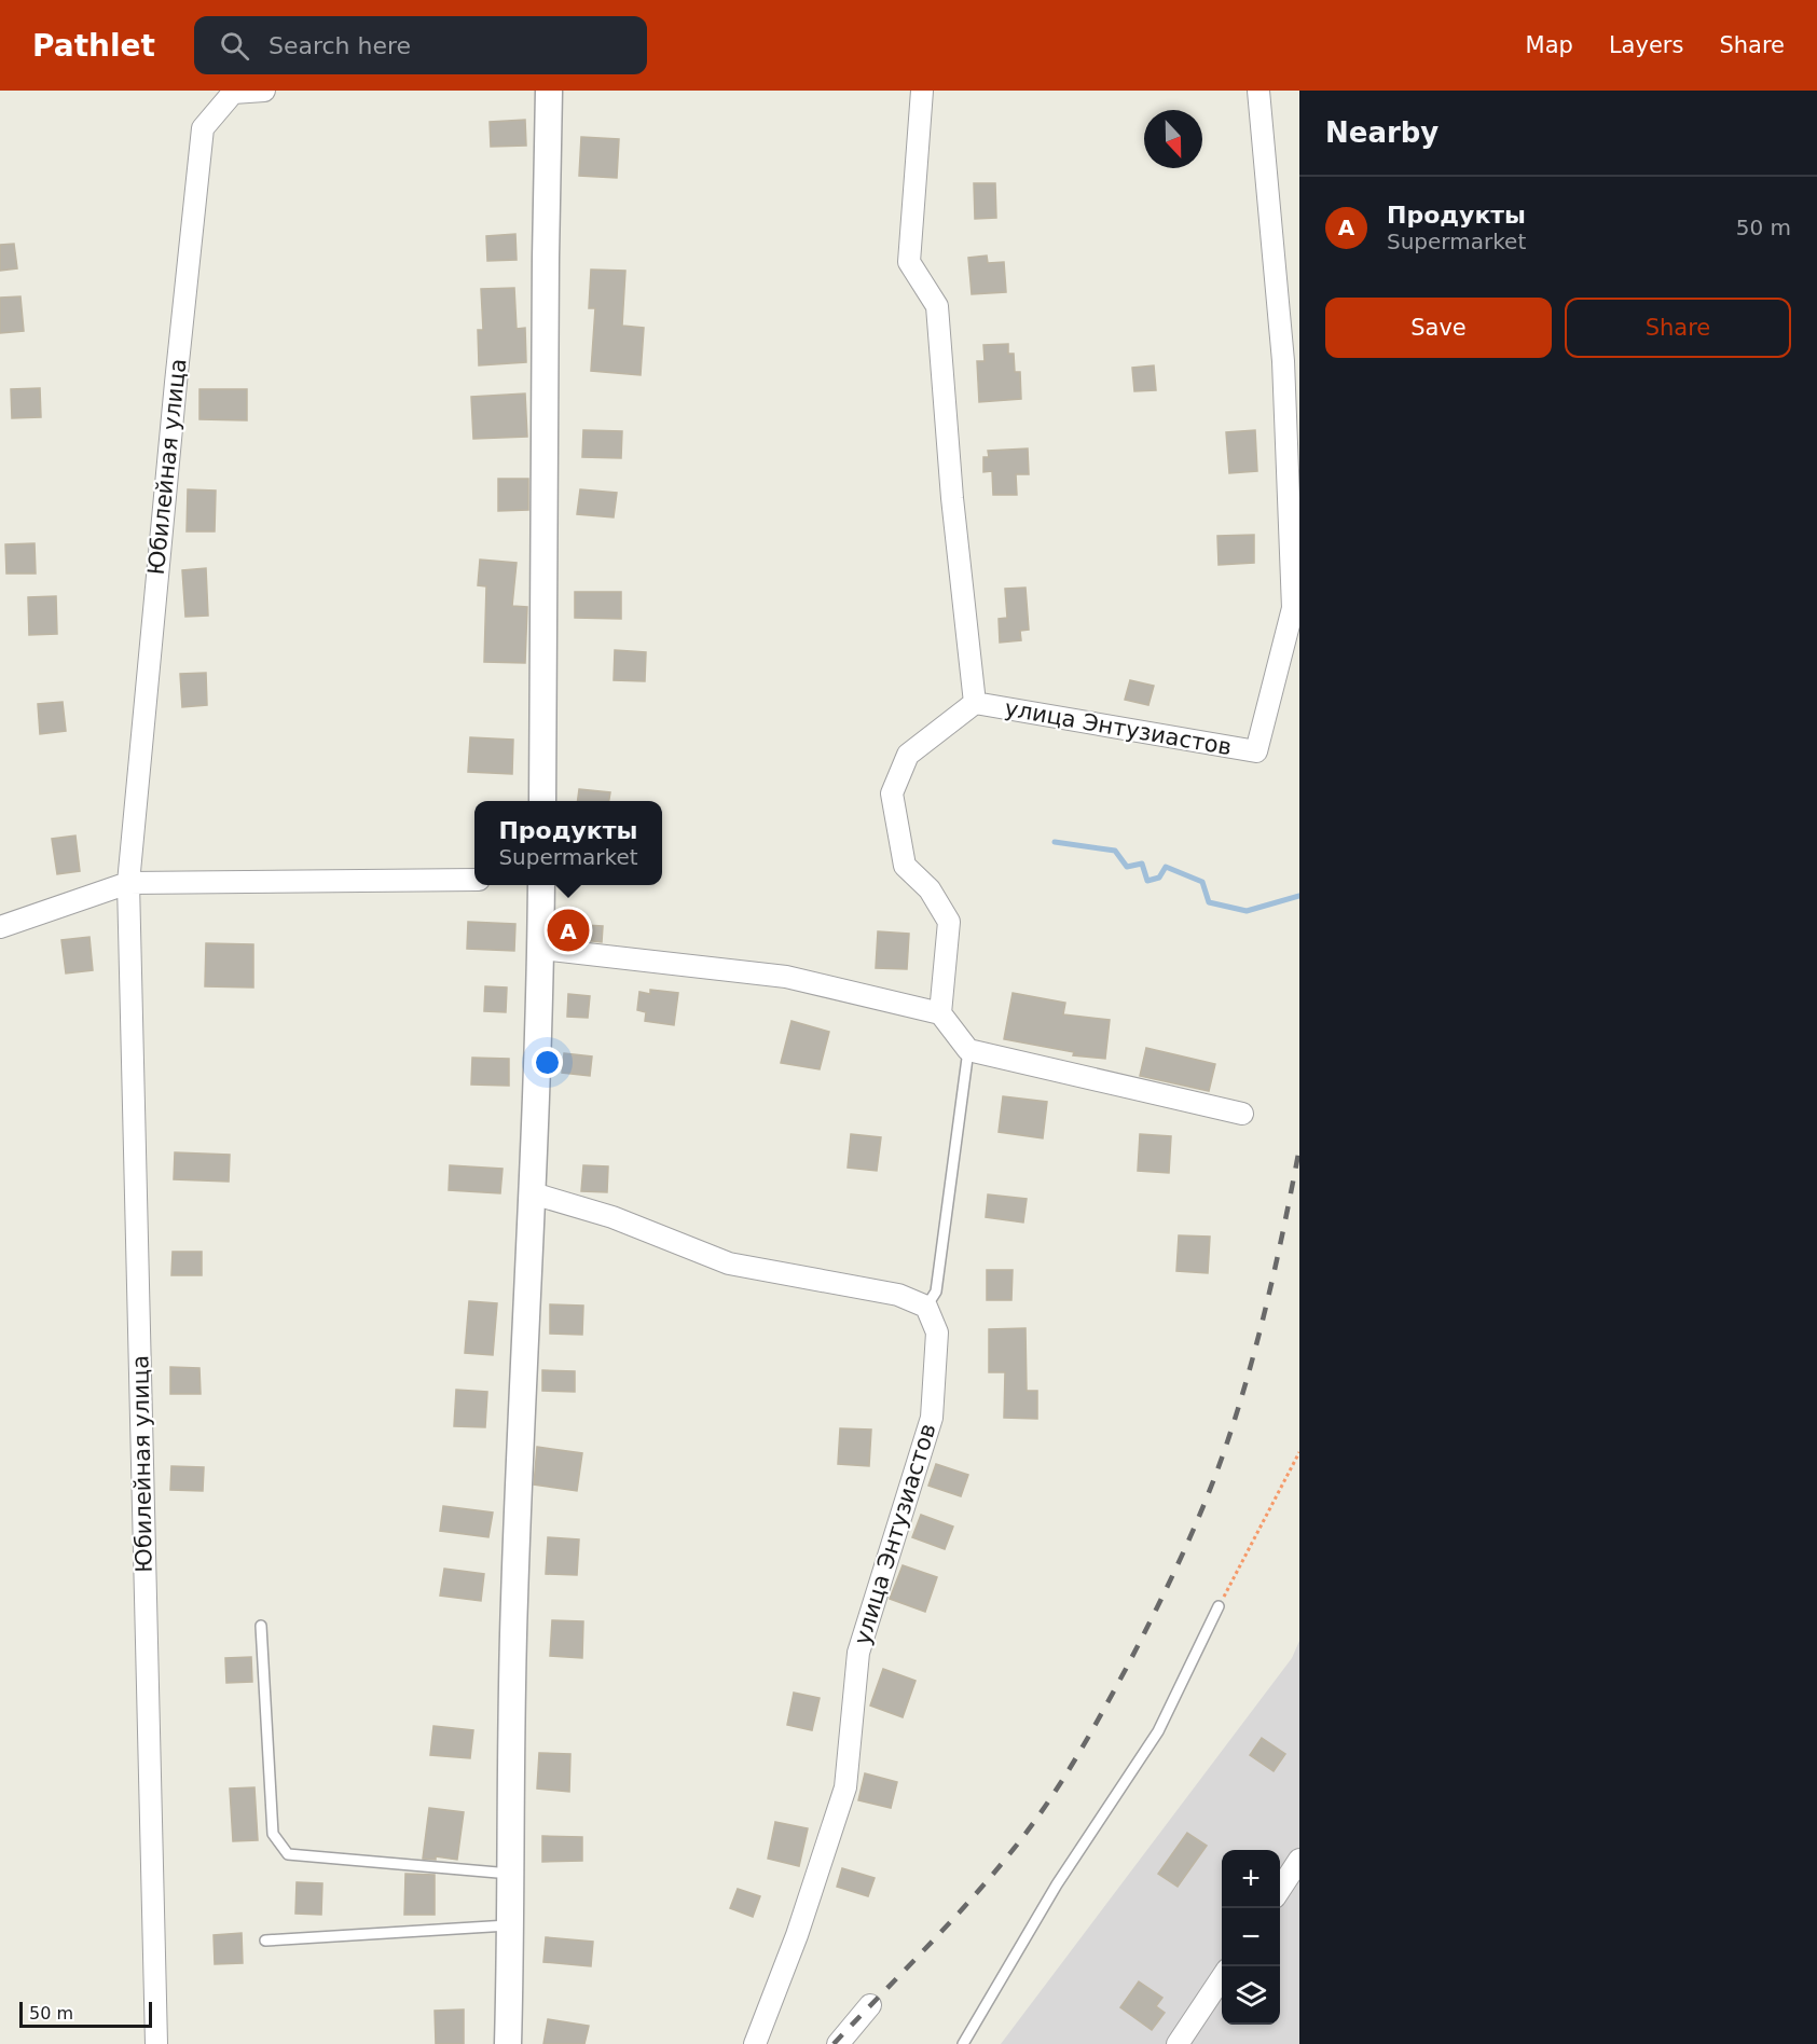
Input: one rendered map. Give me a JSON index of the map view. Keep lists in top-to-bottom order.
{
  "streets": {
    "street": ["Юбилейная улица", "улица Энтузиастов"]
  },
  "scale_bar": "50 m",
  "north": "bottom",
  "page": {
    "header": "Pathlet",
    "search": "Search here",
    "nav": ["Map", "Layers", "Share"],
    "heading": "Nearby",
    "list": [
      {
        "mark": "A",
        "name": "Продукты",
        "note": "Supermarket",
        "value": "50 m"
      }
    ],
    "buttons": ["Save", "Share"],
    "popup": ["Продукты", "Supermarket"],
    "pins": "A",
    "map_buttons": ["+", "−"],
    "scale": "50 m"
  }
}
